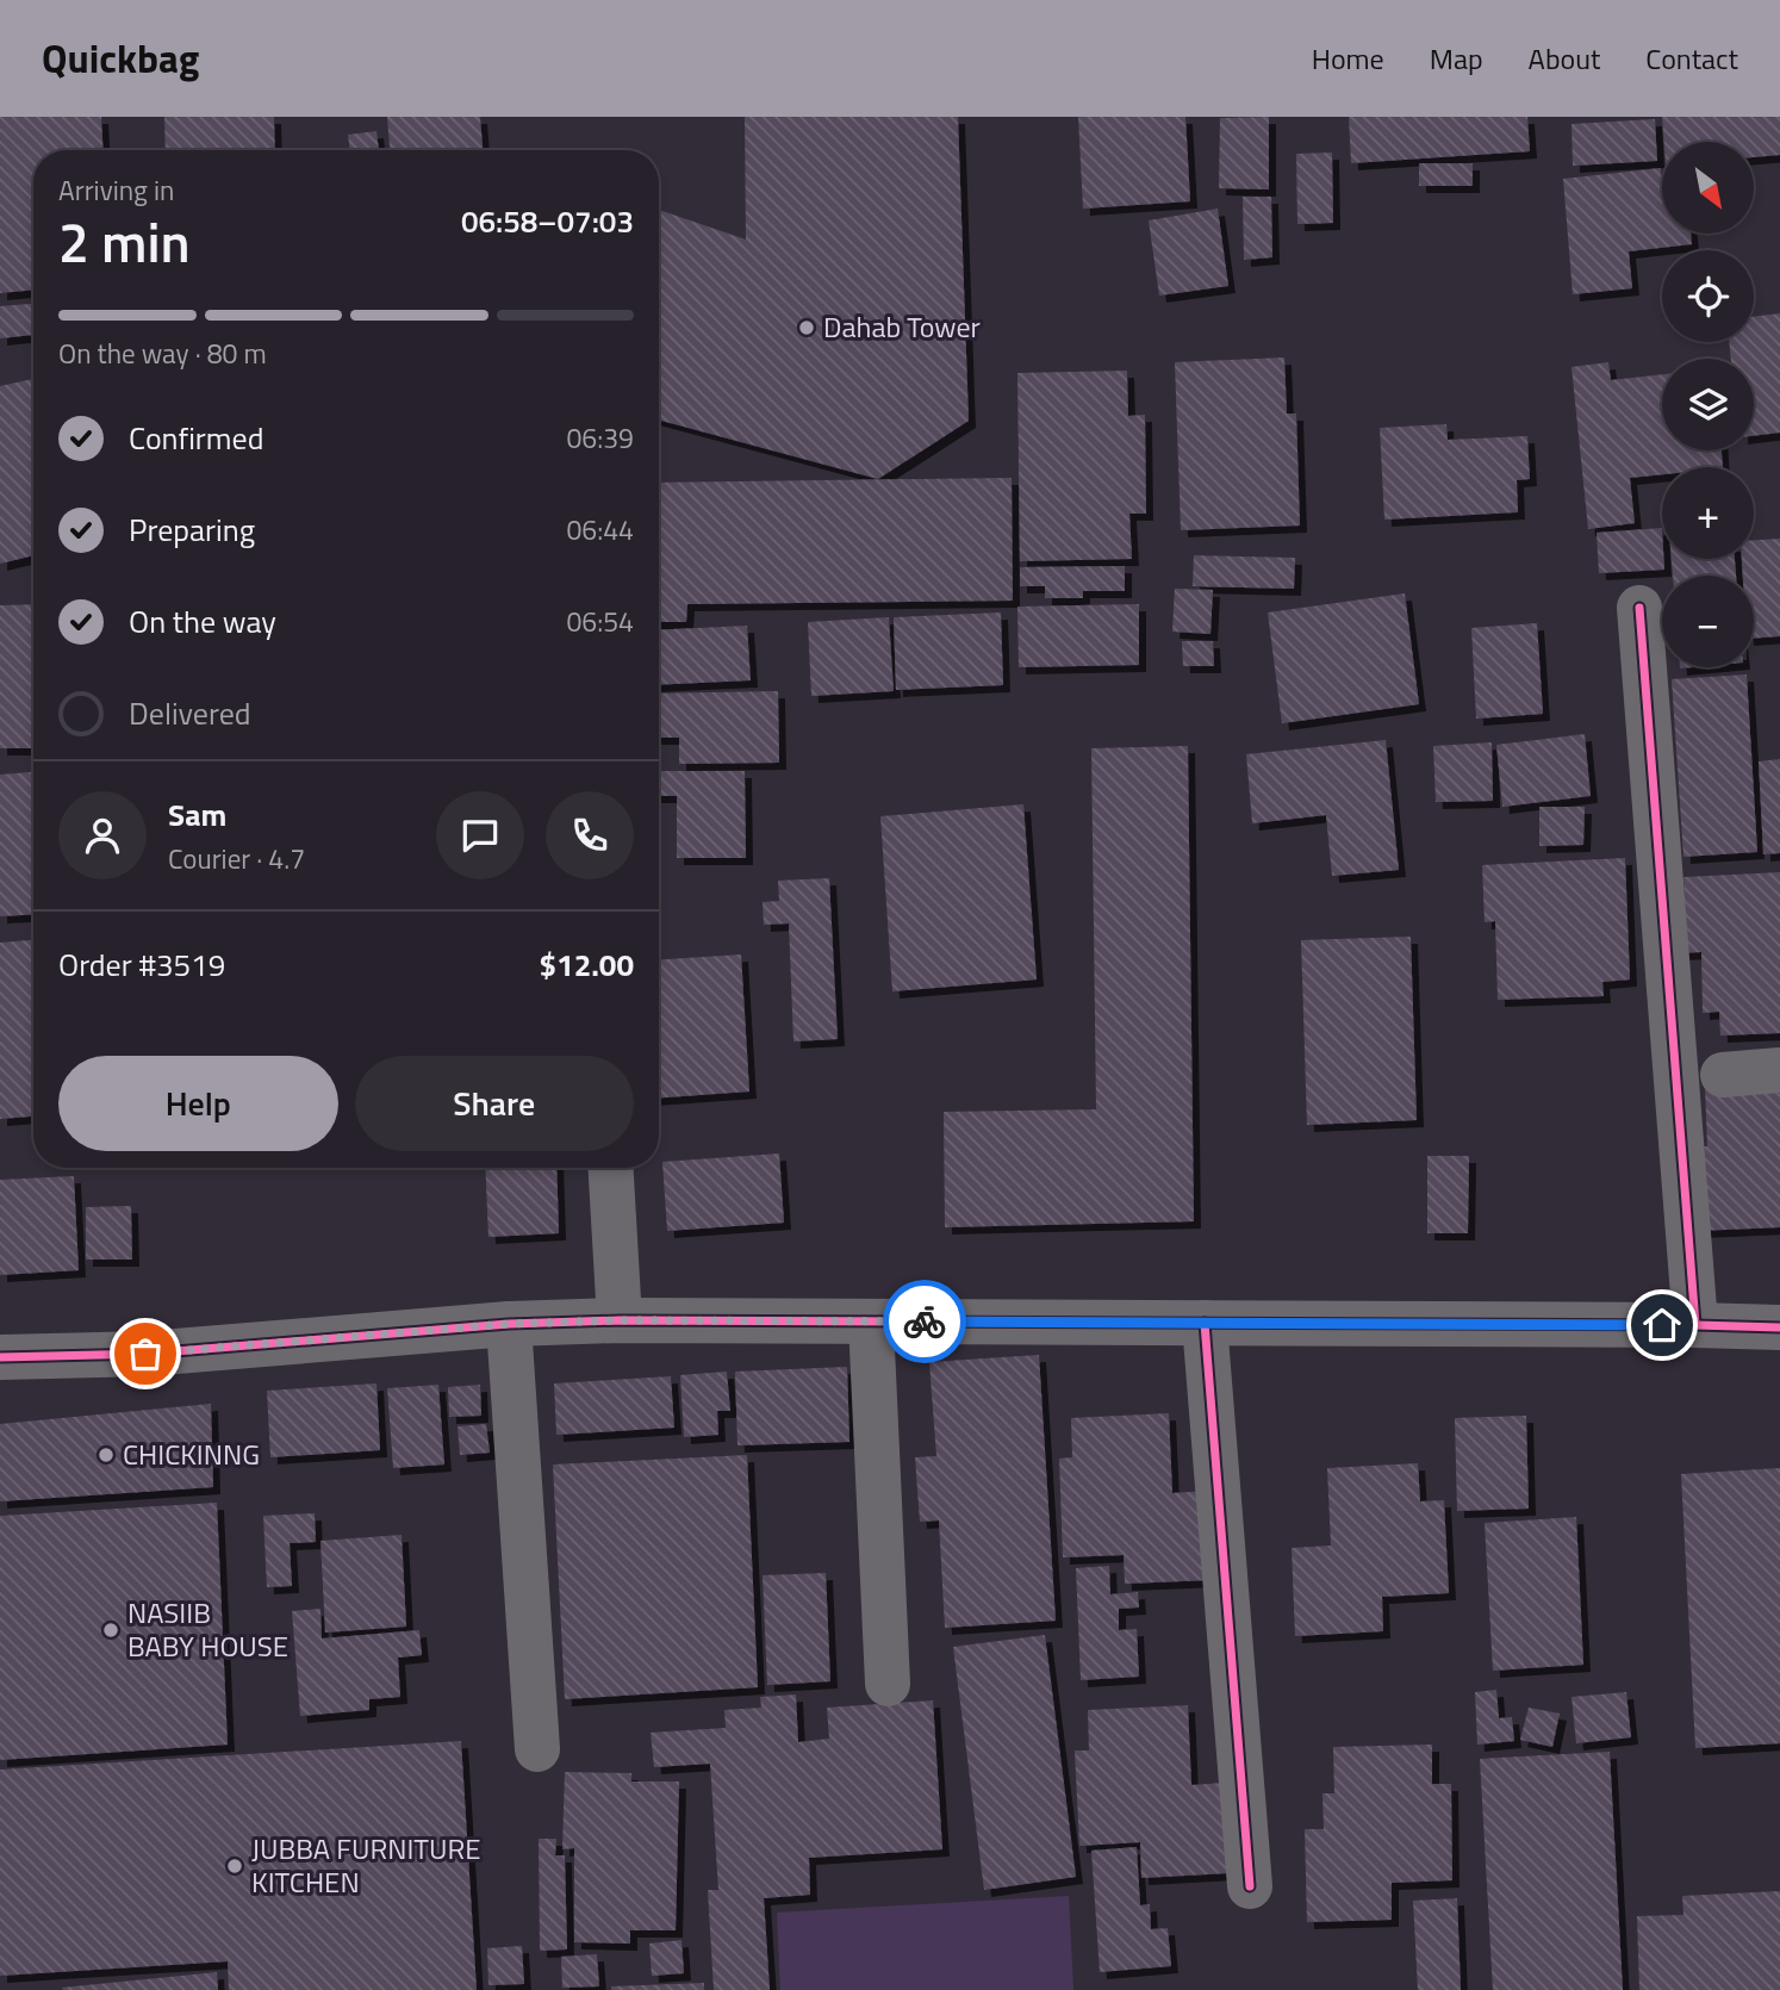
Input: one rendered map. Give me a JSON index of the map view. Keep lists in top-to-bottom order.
{
  "places": [
    "Dahab Tower",
    "CHICKINNG",
    "NASIIB BABY HOUSE",
    "JUBBA FURNITURE KITCHEN"
  ],
  "north": "bottom right",
  "page": {
    "header": "Quickbag",
    "nav": [
      "Home",
      "Map",
      "About",
      "Contact"
    ],
    "map_buttons": ["+", "−"],
    "heading": ["2 min", "Arriving in", "06:58–07:03"],
    "panel": [
      "Sam",
      "Courier · 4.7",
      "Order #3519",
      "$12.00"
    ],
    "bar": "On the way · 80 m",
    "list": [
      ["Confirmed", "06:39"],
      ["Preparing", "06:44"],
      ["On the way", "06:54"],
      "Delivered"
    ],
    "buttons": ["Help", "Share"]
  }
}
